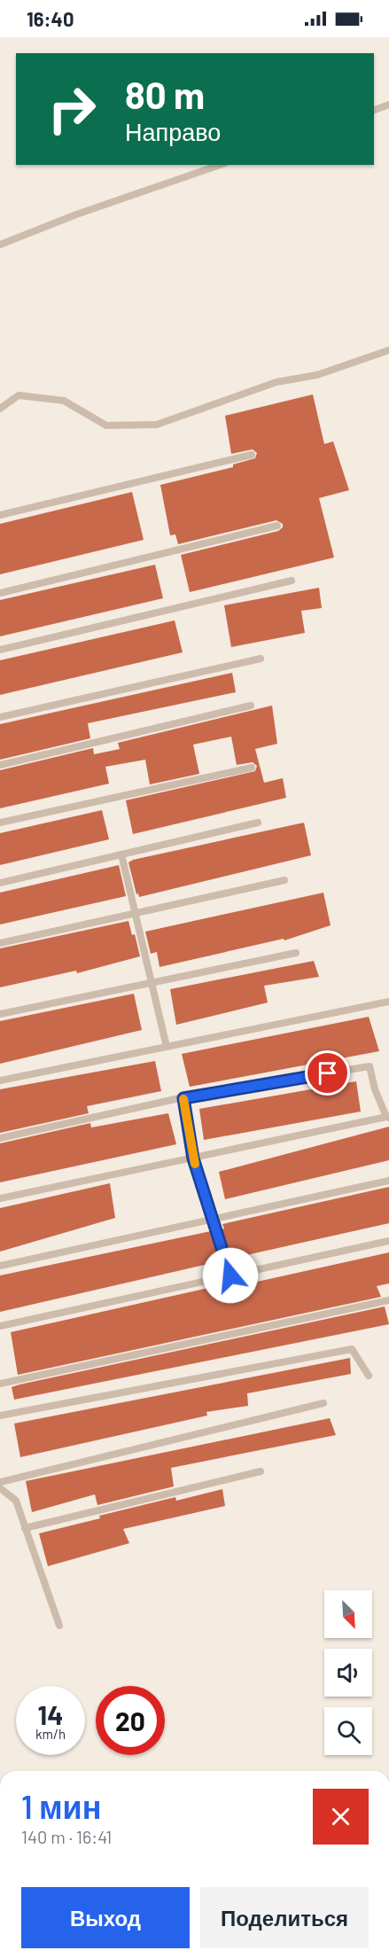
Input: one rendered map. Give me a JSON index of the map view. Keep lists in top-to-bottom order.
{
  "north": "bottom right",
  "page": {
    "status": "16:40",
    "turn": ["80 m", "Направо"],
    "speed": "14 km/h",
    "limit": "20",
    "heading": ["1 мин", "140 m · 16:41"],
    "buttons": ["Выход", "Поделиться"]
  }
}
